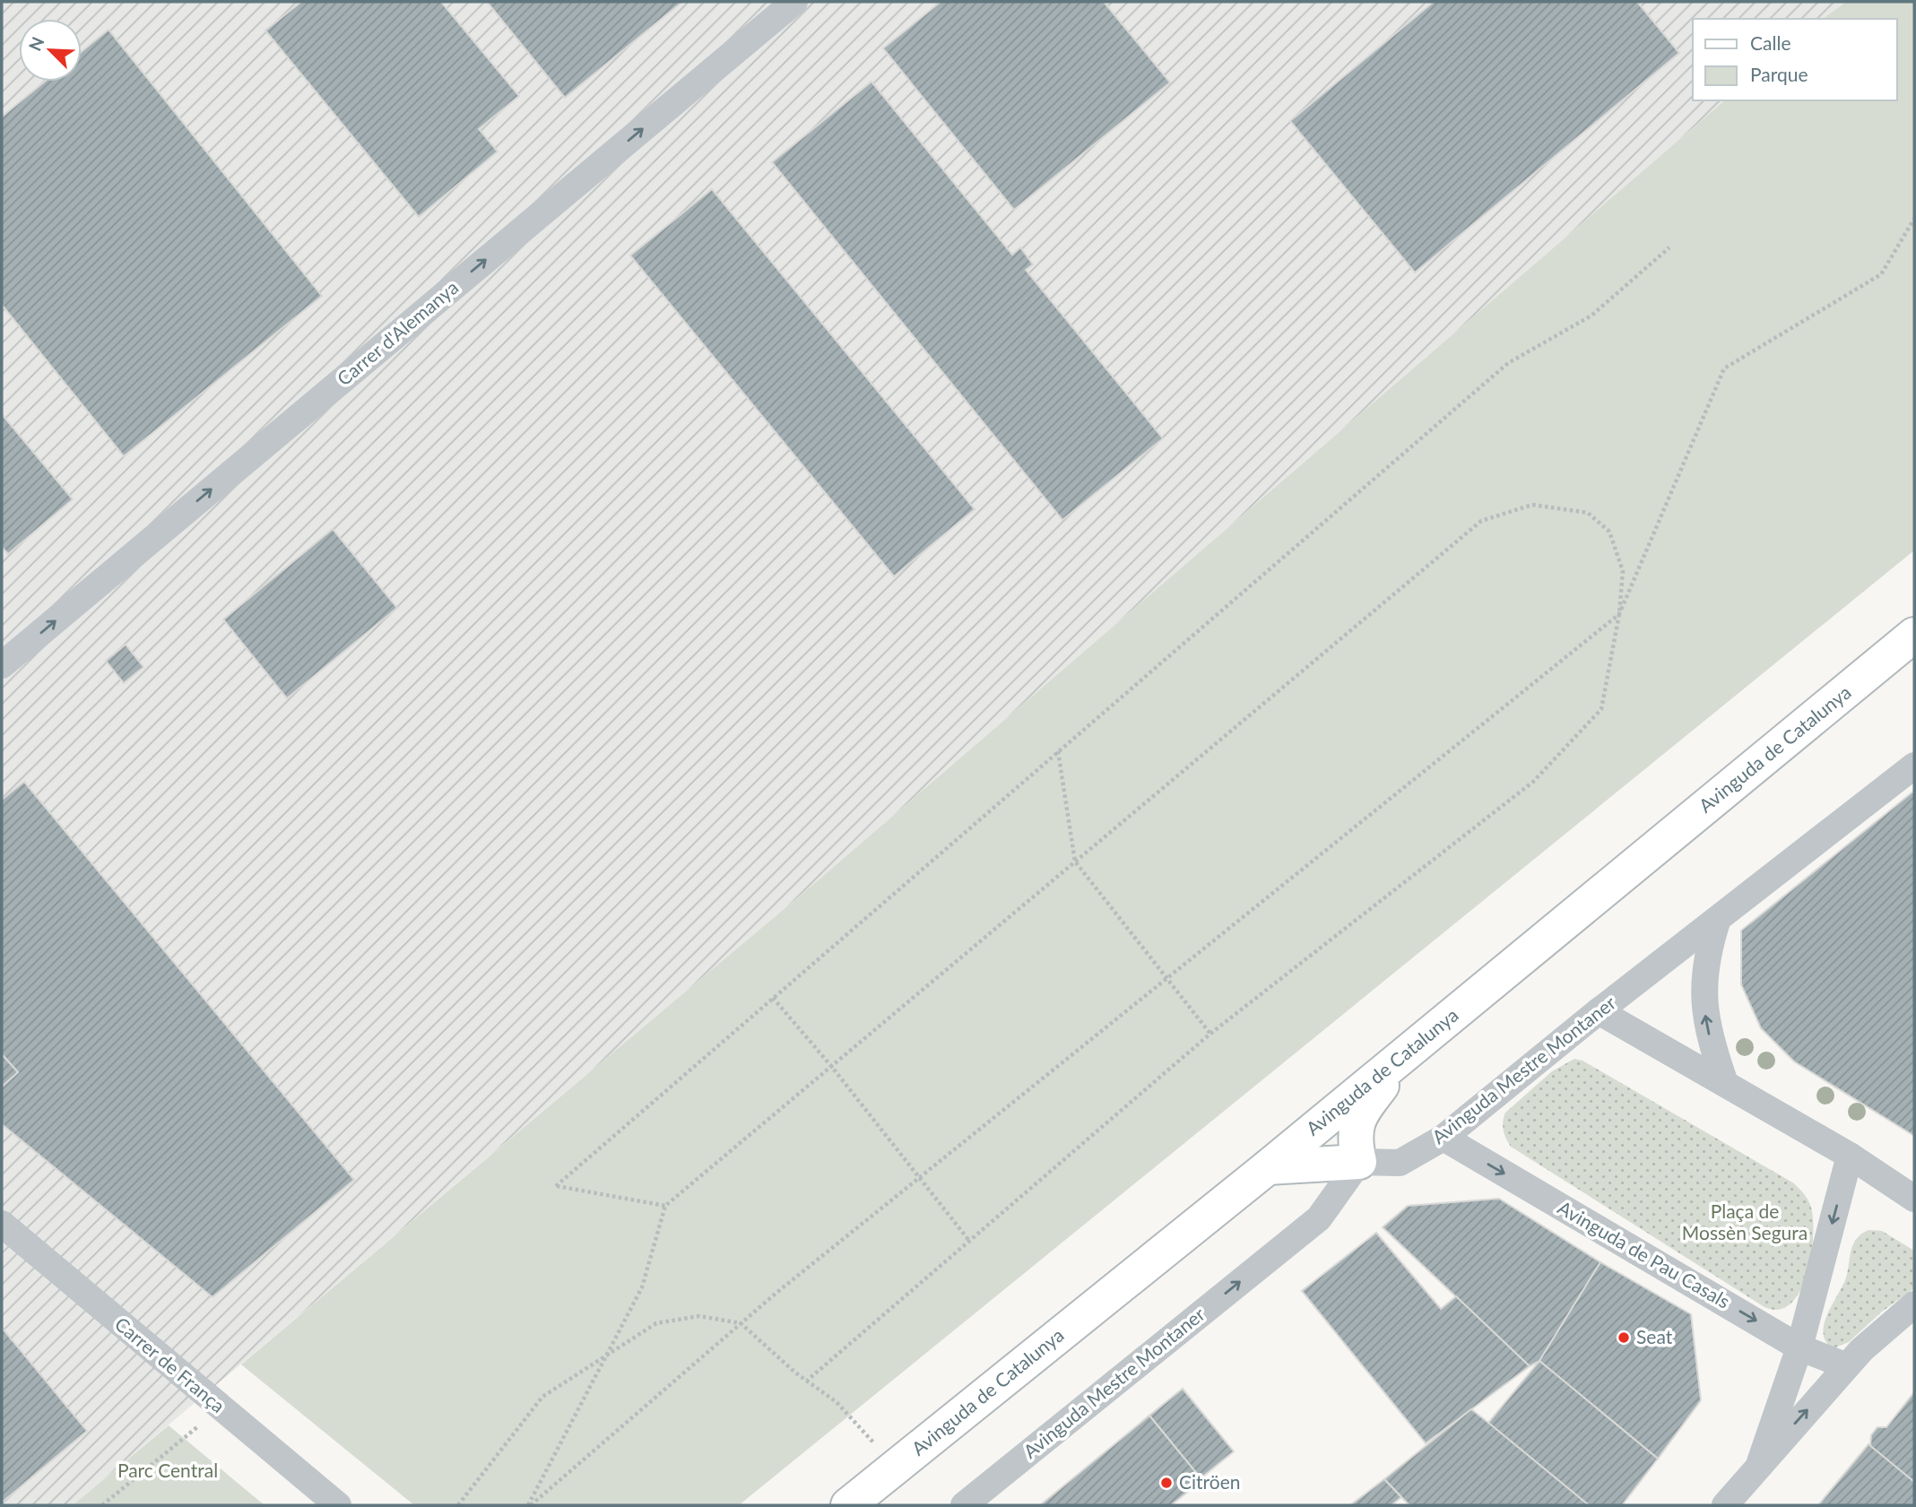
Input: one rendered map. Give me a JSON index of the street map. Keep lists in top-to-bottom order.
{
  "streets": {
    "street": [
      "Carrer d'Alemanya",
      "Avinguda de Catalunya",
      "Avinguda Mestre Montaner",
      "Avinguda de Pau Casals",
      "Carrer de França"
    ]
  },
  "crossings": [
    ["Avinguda Mestre Montaner", "Avinguda de Pau Casals"]
  ],
  "one_way": ["Carrer d'Alemanya", "Avinguda Mestre Montaner"],
  "parks": ["Plaça de Mossèn Segura", "Parc Central"],
  "places": ["Seat", "Citröen"],
  "legend": ["Calle", "Parque"],
  "north": "top left"
}
